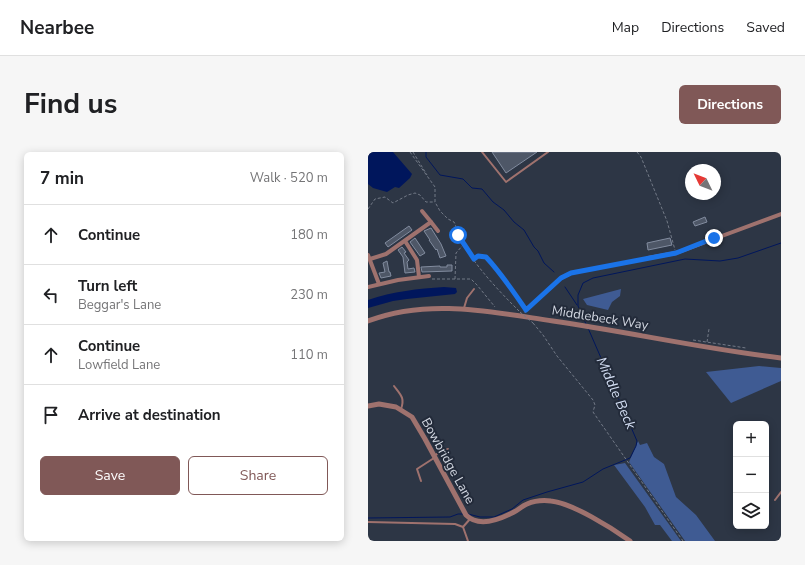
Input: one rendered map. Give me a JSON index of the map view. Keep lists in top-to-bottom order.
{
  "streets": {
    "street": ["Middlebeck Way", "Bowbridge Lane"]
  },
  "water": ["Middle Beck"],
  "north": "top left",
  "page": {
    "header": "Nearbee",
    "nav": ["Map", "Directions", "Saved"],
    "title": "Find us",
    "buttons": [
      "Directions",
      ["Save", "Share"]
    ],
    "heading": ["7 min", "Walk · 520 m"],
    "list": [
      ["Continue", "180 m"],
      ["Turn left", "Beggar's Lane", "230 m"],
      ["Continue", "Lowfield Lane", "110 m"],
      "Arrive at destination"
    ],
    "map_buttons": ["+", "−"]
  }
}
